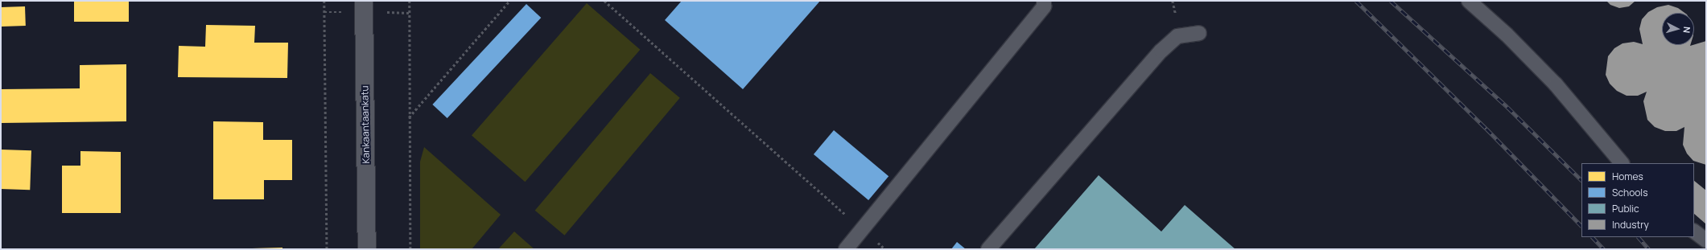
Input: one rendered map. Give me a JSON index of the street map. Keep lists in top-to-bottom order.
{
  "streets": {
    "street": ["Kankaantaankatu"]
  },
  "legend": [
    "Homes",
    "Schools",
    "Public",
    "Industry"
  ],
  "north": "right"
}
